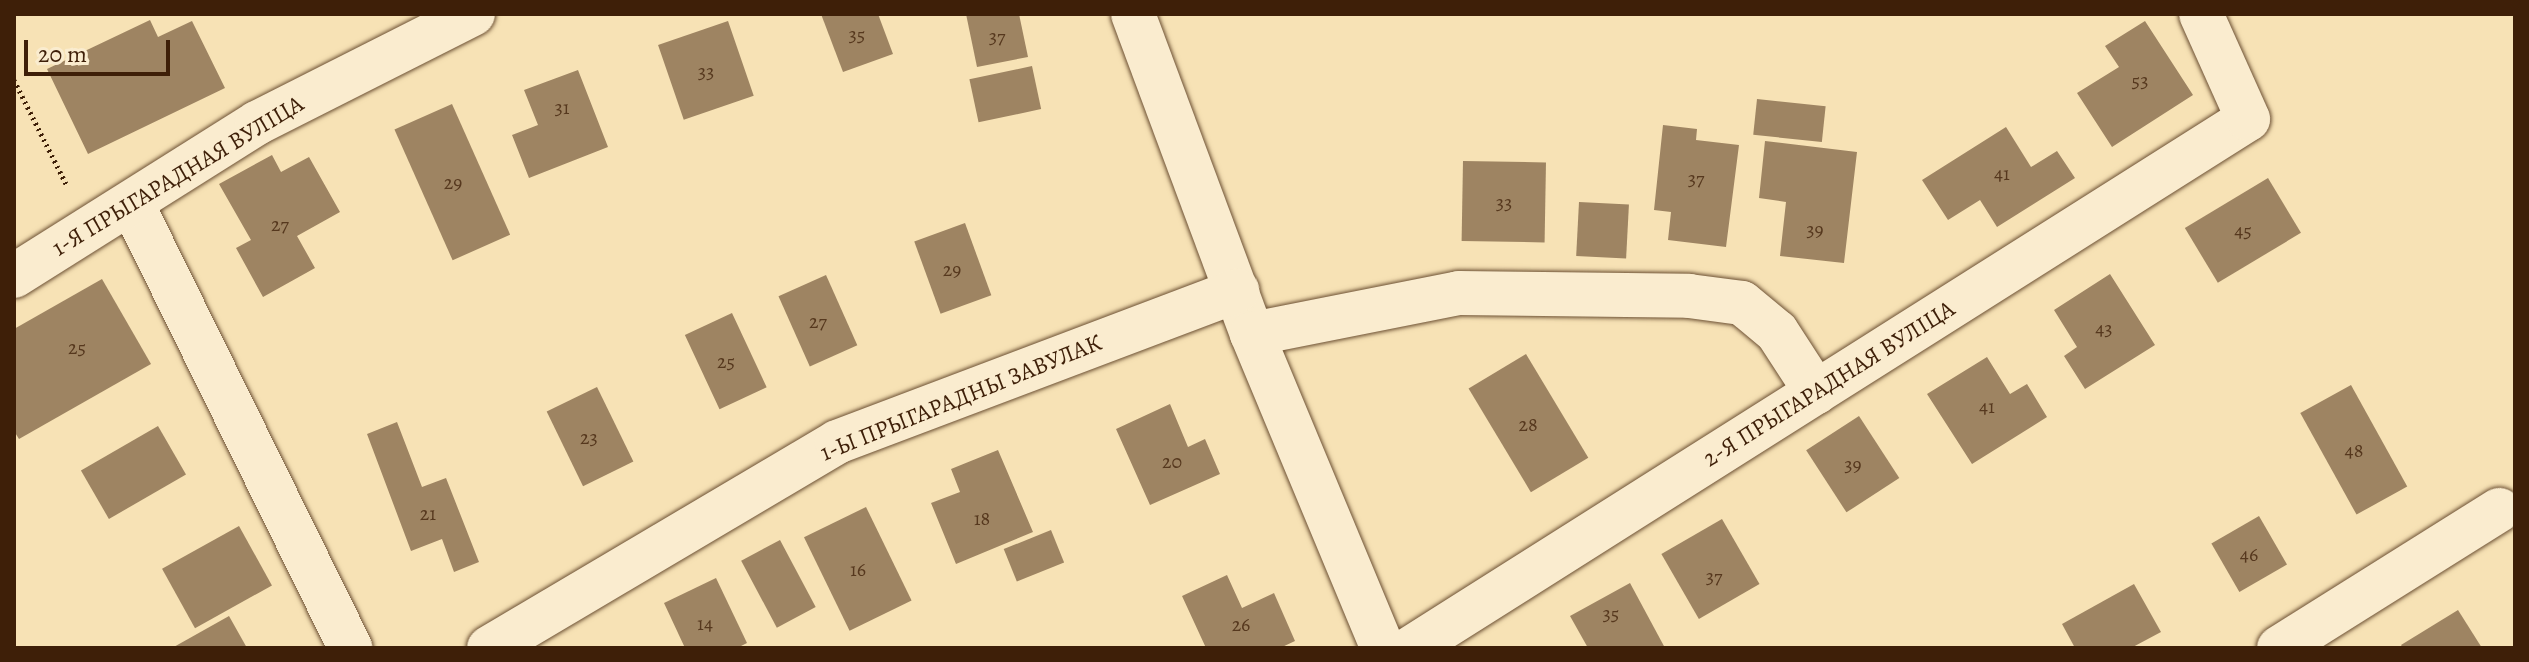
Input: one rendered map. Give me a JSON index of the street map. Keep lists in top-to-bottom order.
{
  "streets": {
    "street": ["1-Я ПРЫГАРАДНАЯ ВУЛІЦА", "2-Я ПРЫГАРАДНАЯ ВУЛІЦА", "1-Ы ПРЫГАРАДНЫ ЗАВУЛАК"]
  },
  "house_numbers": [
    "35",
    "37",
    "33",
    "53",
    "31",
    "41",
    "37",
    "29",
    "33",
    "27",
    "39",
    "45",
    "29",
    "27",
    "43",
    "25",
    "25",
    "41",
    "28",
    "23",
    "48",
    "20",
    "39",
    "21",
    "18",
    "46",
    "16",
    "37",
    "35",
    "14",
    "26"
  ],
  "scale_bar": "20 m"
}
